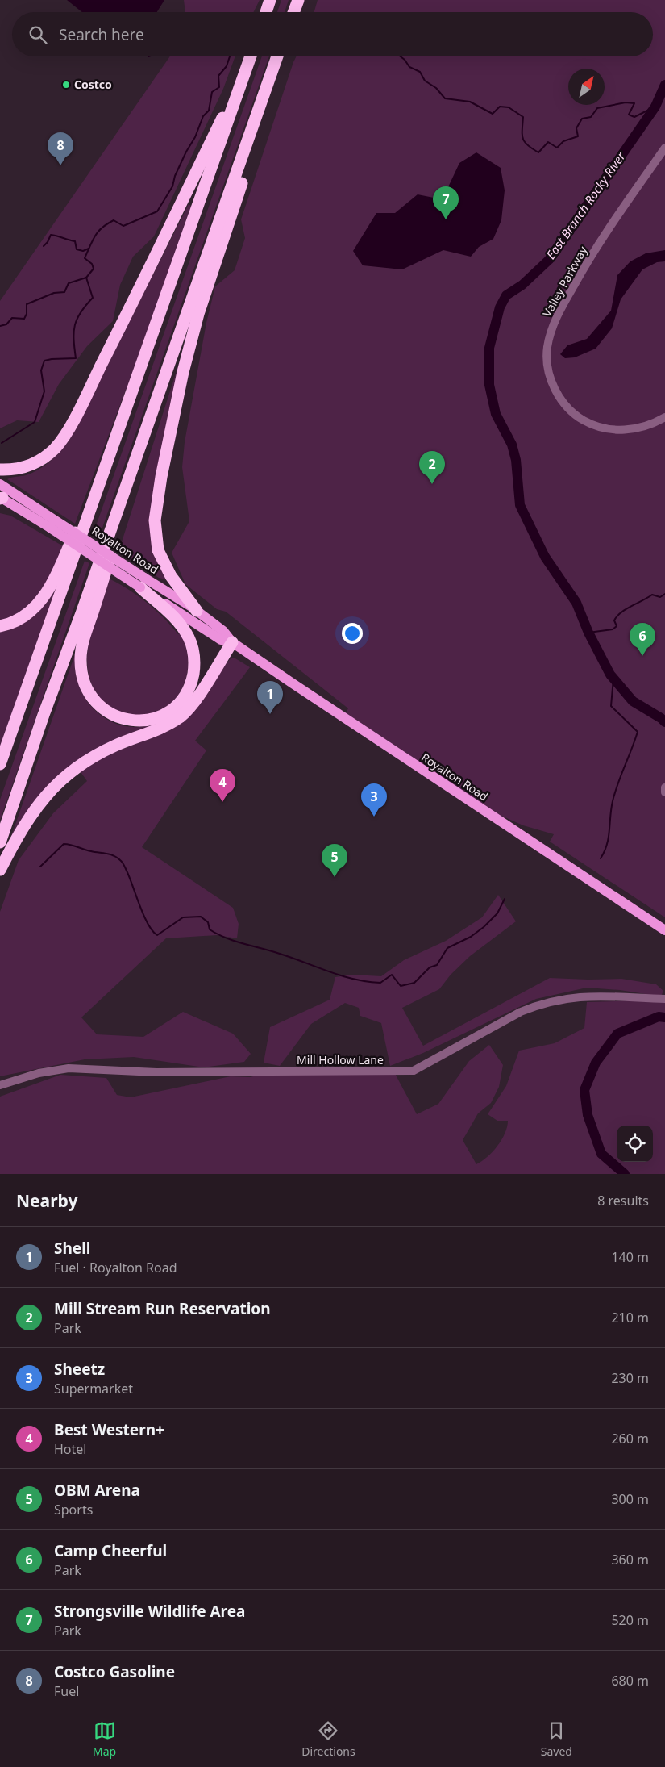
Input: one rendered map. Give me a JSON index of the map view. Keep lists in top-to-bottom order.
{
  "streets": {
    "main road": ["Royalton Road"],
    "street": ["Valley Parkway", "Mill Hollow Lane"]
  },
  "water": ["East Branch Rocky River"],
  "places": ["Costco"],
  "north": "top right",
  "page": {
    "search": "Search here",
    "pins": [
      "8",
      "7",
      "2",
      "6",
      "1",
      "4",
      "3",
      "5"
    ],
    "heading": ["Nearby", "8 results"],
    "list": [
      {
        "mark": "1",
        "name": "Shell",
        "note": "Fuel · Royalton Road",
        "value": "140 m"
      },
      {
        "mark": "2",
        "name": "Mill Stream Run Reservation",
        "note": "Park",
        "value": "210 m"
      },
      {
        "mark": "3",
        "name": "Sheetz",
        "note": "Supermarket",
        "value": "230 m"
      },
      {
        "mark": "4",
        "name": "Best Western+",
        "note": "Hotel",
        "value": "260 m"
      },
      {
        "mark": "5",
        "name": "OBM Arena",
        "note": "Sports",
        "value": "300 m"
      },
      {
        "mark": "6",
        "name": "Camp Cheerful",
        "note": "Park",
        "value": "360 m"
      },
      {
        "mark": "7",
        "name": "Strongsville Wildlife Area",
        "note": "Park",
        "value": "520 m"
      },
      {
        "mark": "8",
        "name": "Costco Gasoline",
        "note": "Fuel",
        "value": "680 m"
      }
    ],
    "nav": ["Map", "Directions", "Saved"]
  }
}
